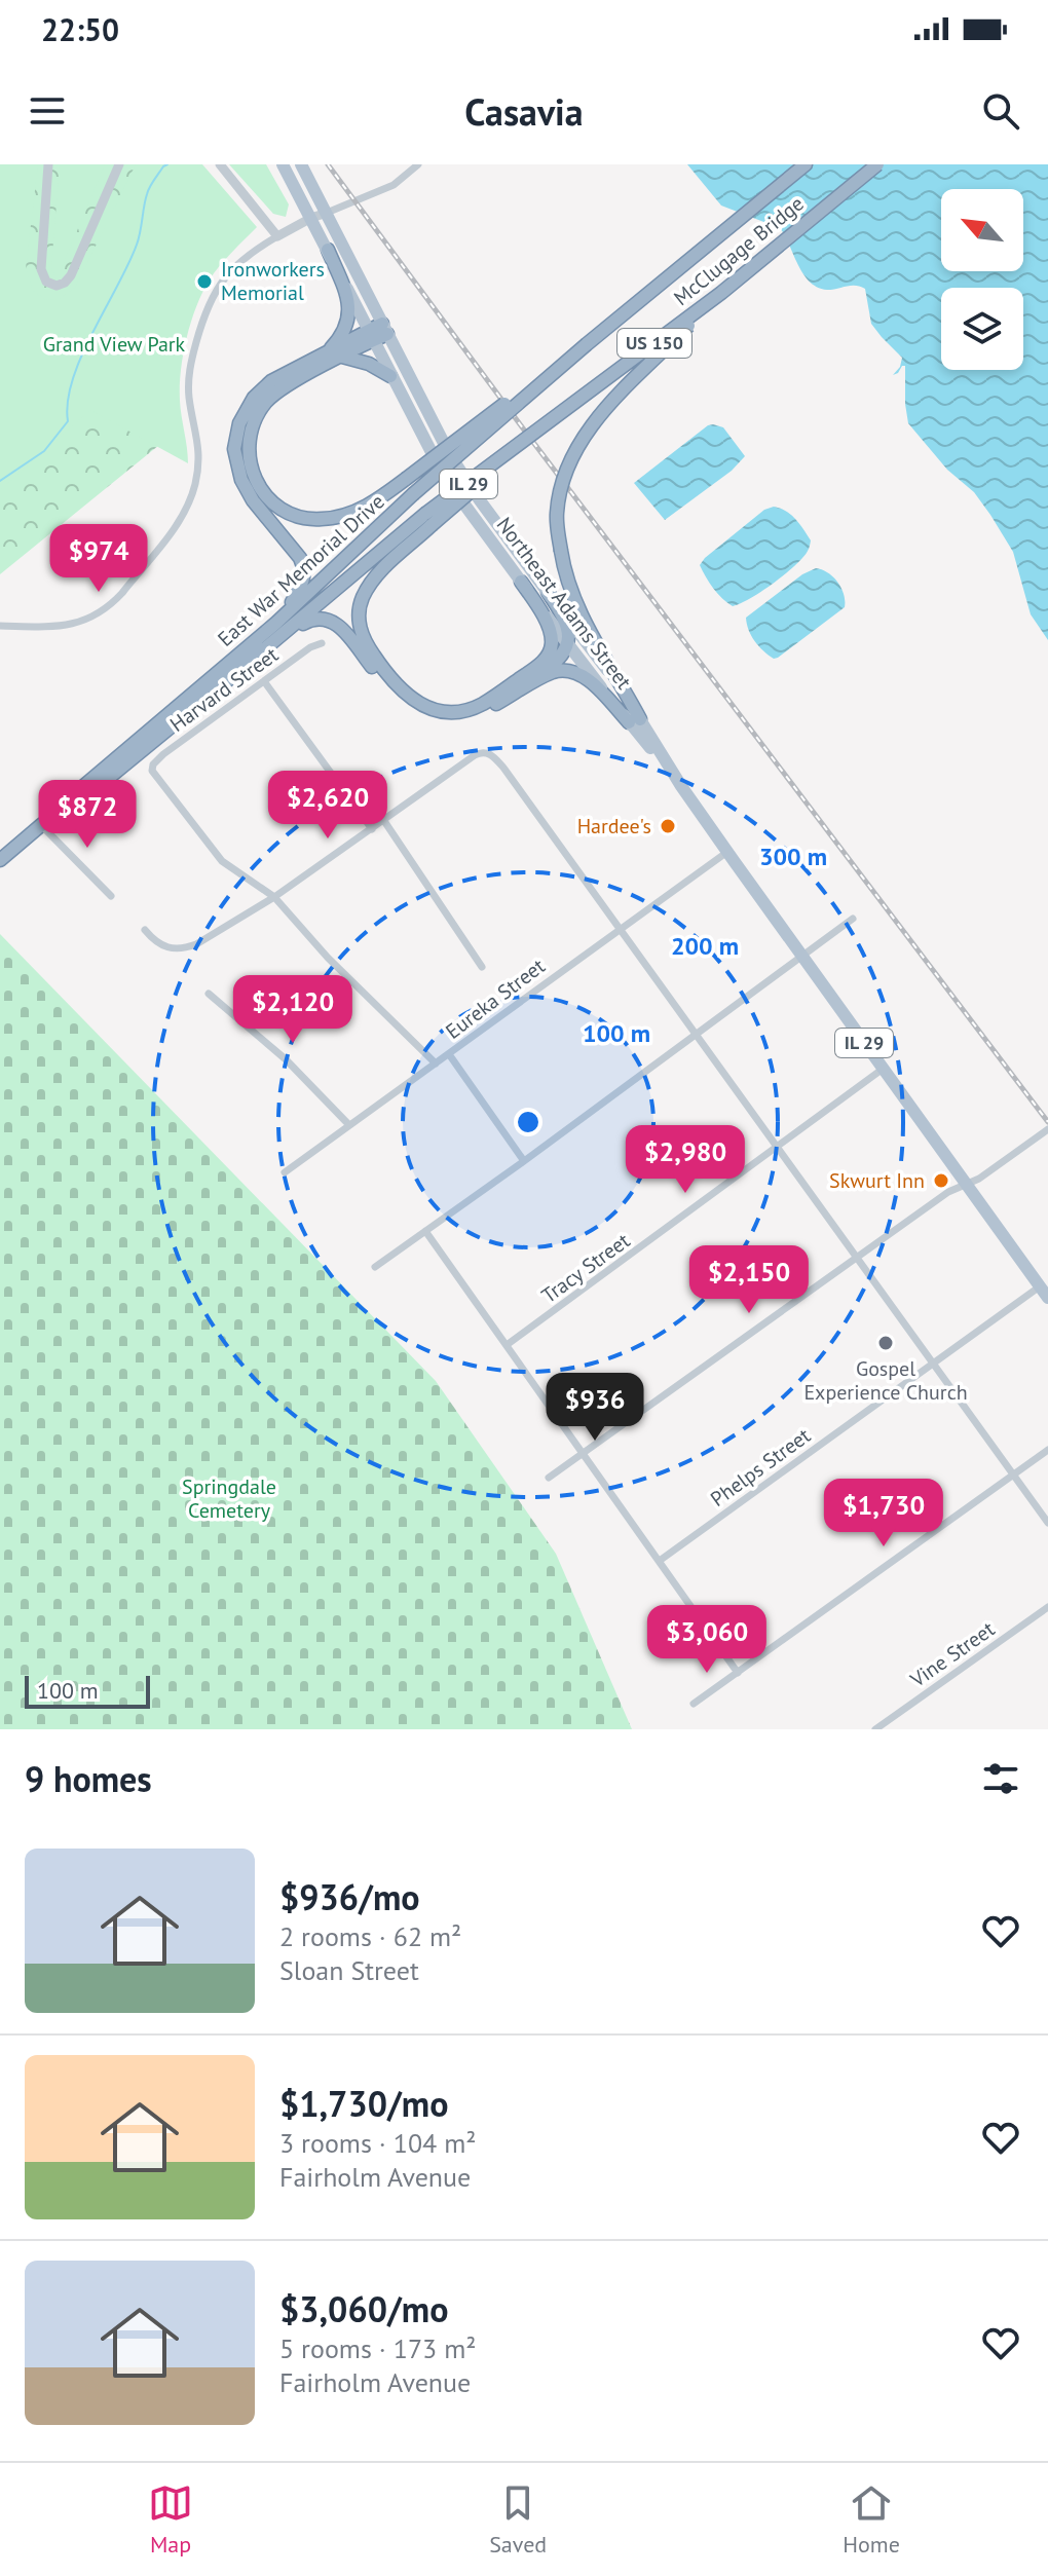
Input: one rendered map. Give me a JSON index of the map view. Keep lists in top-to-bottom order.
{
  "streets": {
    "highway": ["McClugage Bridge", "US 150", "East War Memorial Drive"],
    "main road": ["IL 29", "Northeast Adams Street"],
    "street": [
      "Harvard Street",
      "Eureka Street",
      "Tracy Street",
      "Phelps Street",
      "Vine Street"
    ]
  },
  "crossings": [
    ["McClugage Bridge", "East War Memorial Drive"],
    ["IL 29", "Northeast Adams Street"],
    ["Northeast Adams Street", "Eureka Street"],
    ["Northeast Adams Street", "Tracy Street"],
    ["Northeast Adams Street", "Phelps Street"]
  ],
  "parks": ["Grand View Park", "Springdale Cemetery"],
  "places": [
    "Ironworkers Memorial",
    "Hardee's",
    "Skwurt Inn",
    "Gospel Experience Church"
  ],
  "scale_bar": "100 m",
  "north": "top left",
  "page": {
    "status": "22:50",
    "header": "Casavia",
    "price": [
      "$974",
      "$2,620",
      "$872",
      "$2,120",
      "$2,980",
      "$2,150",
      "$936",
      "$1,730",
      "$3,060"
    ],
    "scale": "100 m",
    "heading": "9 homes",
    "list": [
      {
        "name": "$936/mo",
        "note": "2 rooms · 62 m² · Sloan Street"
      },
      {
        "name": "$1,730/mo",
        "note": "3 rooms · 104 m² · Fairholm Avenue"
      },
      {
        "name": "$3,060/mo",
        "note": "5 rooms · 173 m² · Fairholm Avenue"
      }
    ],
    "tabs": ["Map", "Saved", "Home"]
  },
  "rings": ["300 m", "200 m", "100 m"]
}
